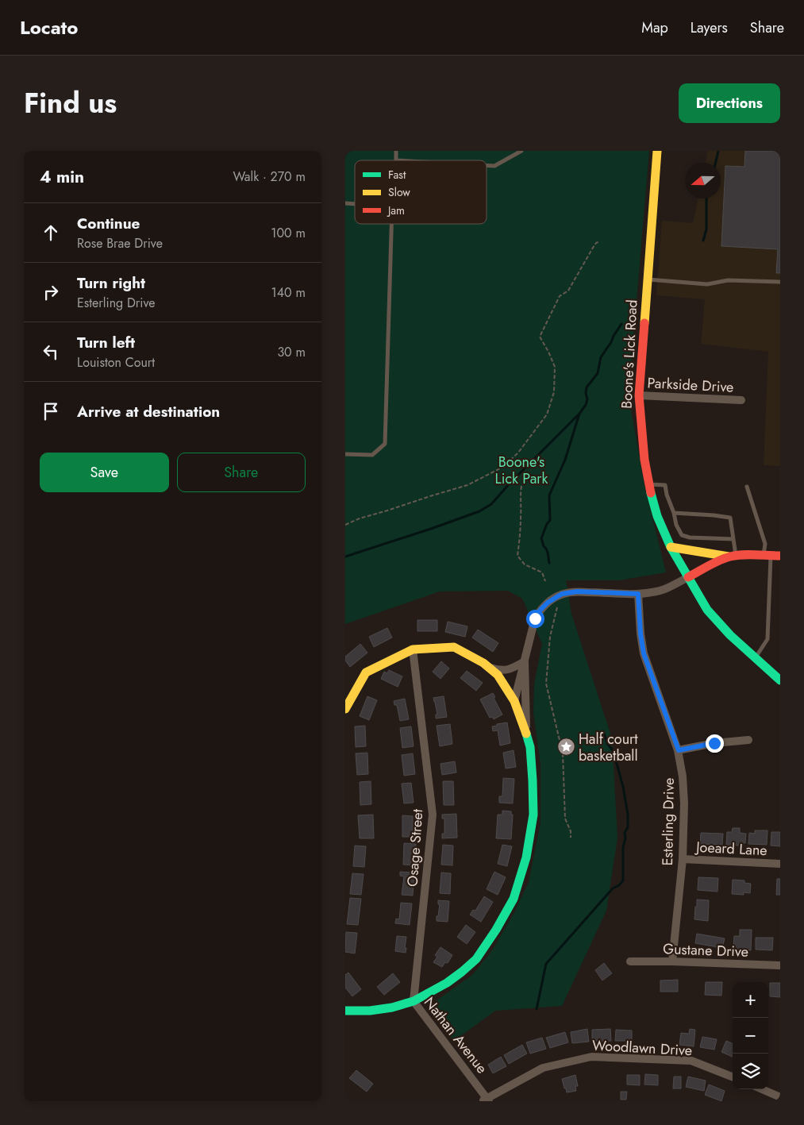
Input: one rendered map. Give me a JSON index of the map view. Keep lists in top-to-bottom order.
{
  "streets": {
    "street": [
      "Boone's Lick Road",
      "Parkside Drive",
      "Esterling Drive",
      "Osage Street",
      "Joeard Lane",
      "Gustane Drive",
      "Nathan Avenue",
      "Woodlawn Drive"
    ]
  },
  "crossings": [
    ["Boone's Lick Road", "Parkside Drive"],
    ["Esterling Drive", "Joeard Lane"],
    ["Esterling Drive", "Gustane Drive"],
    ["Osage Street", "Nathan Avenue"],
    ["Nathan Avenue", "Woodlawn Drive"]
  ],
  "parks": ["Boone's Lick Park"],
  "places": {
    "place": ["Half court basketball"]
  },
  "legend": ["Fast", "Slow", "Jam"],
  "north": "left",
  "page": {
    "header": "Locato",
    "nav": ["Map", "Layers", "Share"],
    "title": "Find us",
    "buttons": [
      "Directions",
      ["Save", "Share"]
    ],
    "heading": ["4 min", "Walk · 270 m"],
    "list": [
      ["Continue", "Rose Brae Drive", "100 m"],
      ["Turn right", "Esterling Drive", "140 m"],
      ["Turn left", "Louiston Court", "30 m"],
      "Arrive at destination"
    ],
    "map_buttons": ["+", "−"]
  }
}
